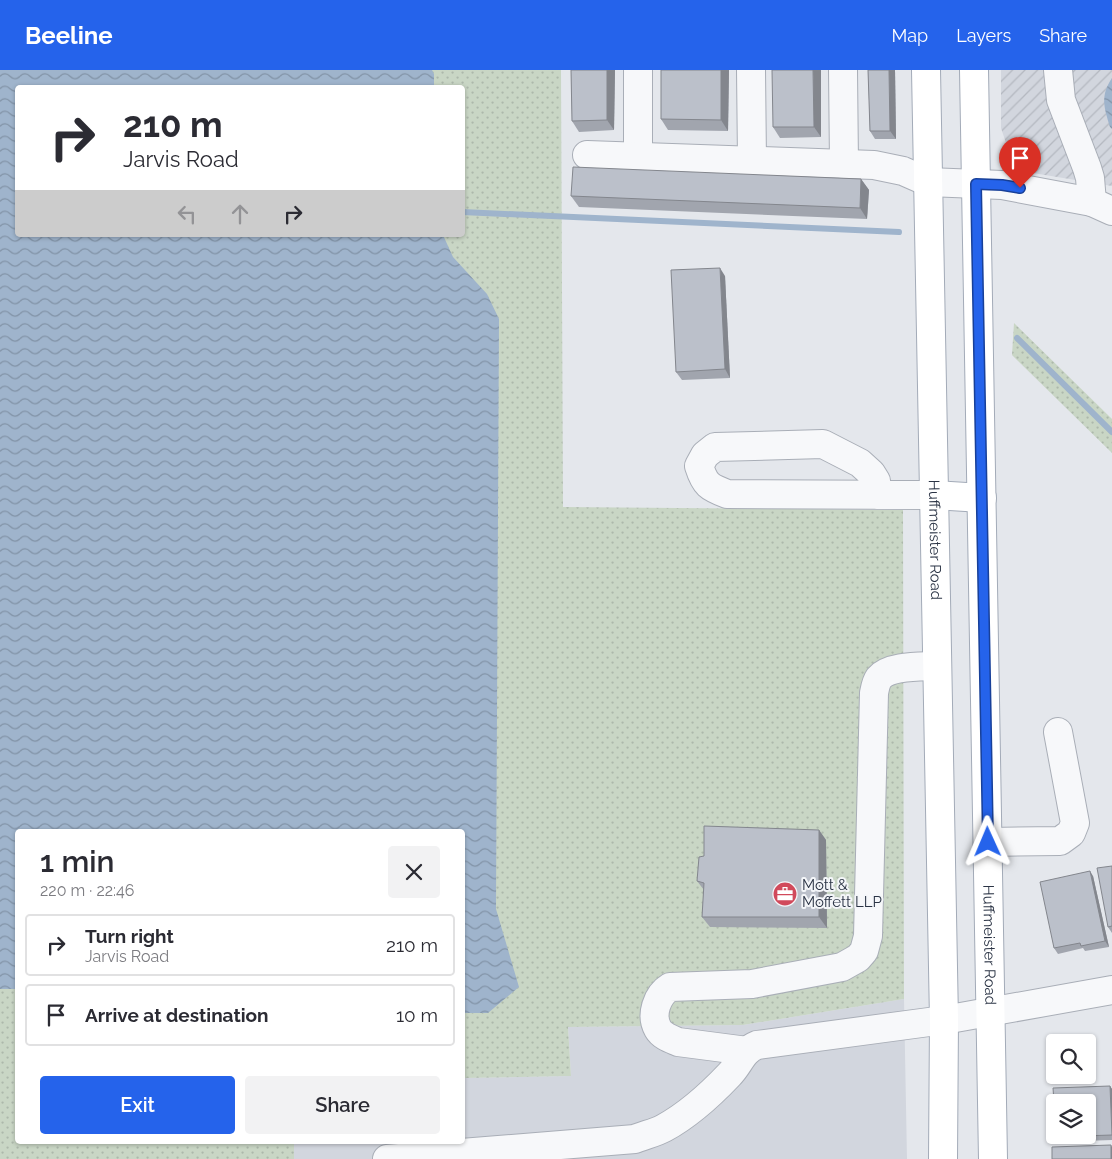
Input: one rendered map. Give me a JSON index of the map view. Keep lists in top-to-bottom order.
{
  "streets": {
    "main road": ["Huffmeister Road"]
  },
  "places": {
    "office": ["Mott & Moffett LLP"]
  },
  "page": {
    "header": "Beeline",
    "nav": ["Map", "Layers", "Share"],
    "turn": ["210 m", "Jarvis Road"],
    "heading": ["1 min", "220 m · 22:46"],
    "list": [
      {
        "name": "Turn right",
        "note": "Jarvis Road",
        "value": "210 m"
      },
      {
        "name": "Arrive at destination",
        "value": "10 m"
      }
    ],
    "buttons": ["Exit", "Share"]
  }
}
